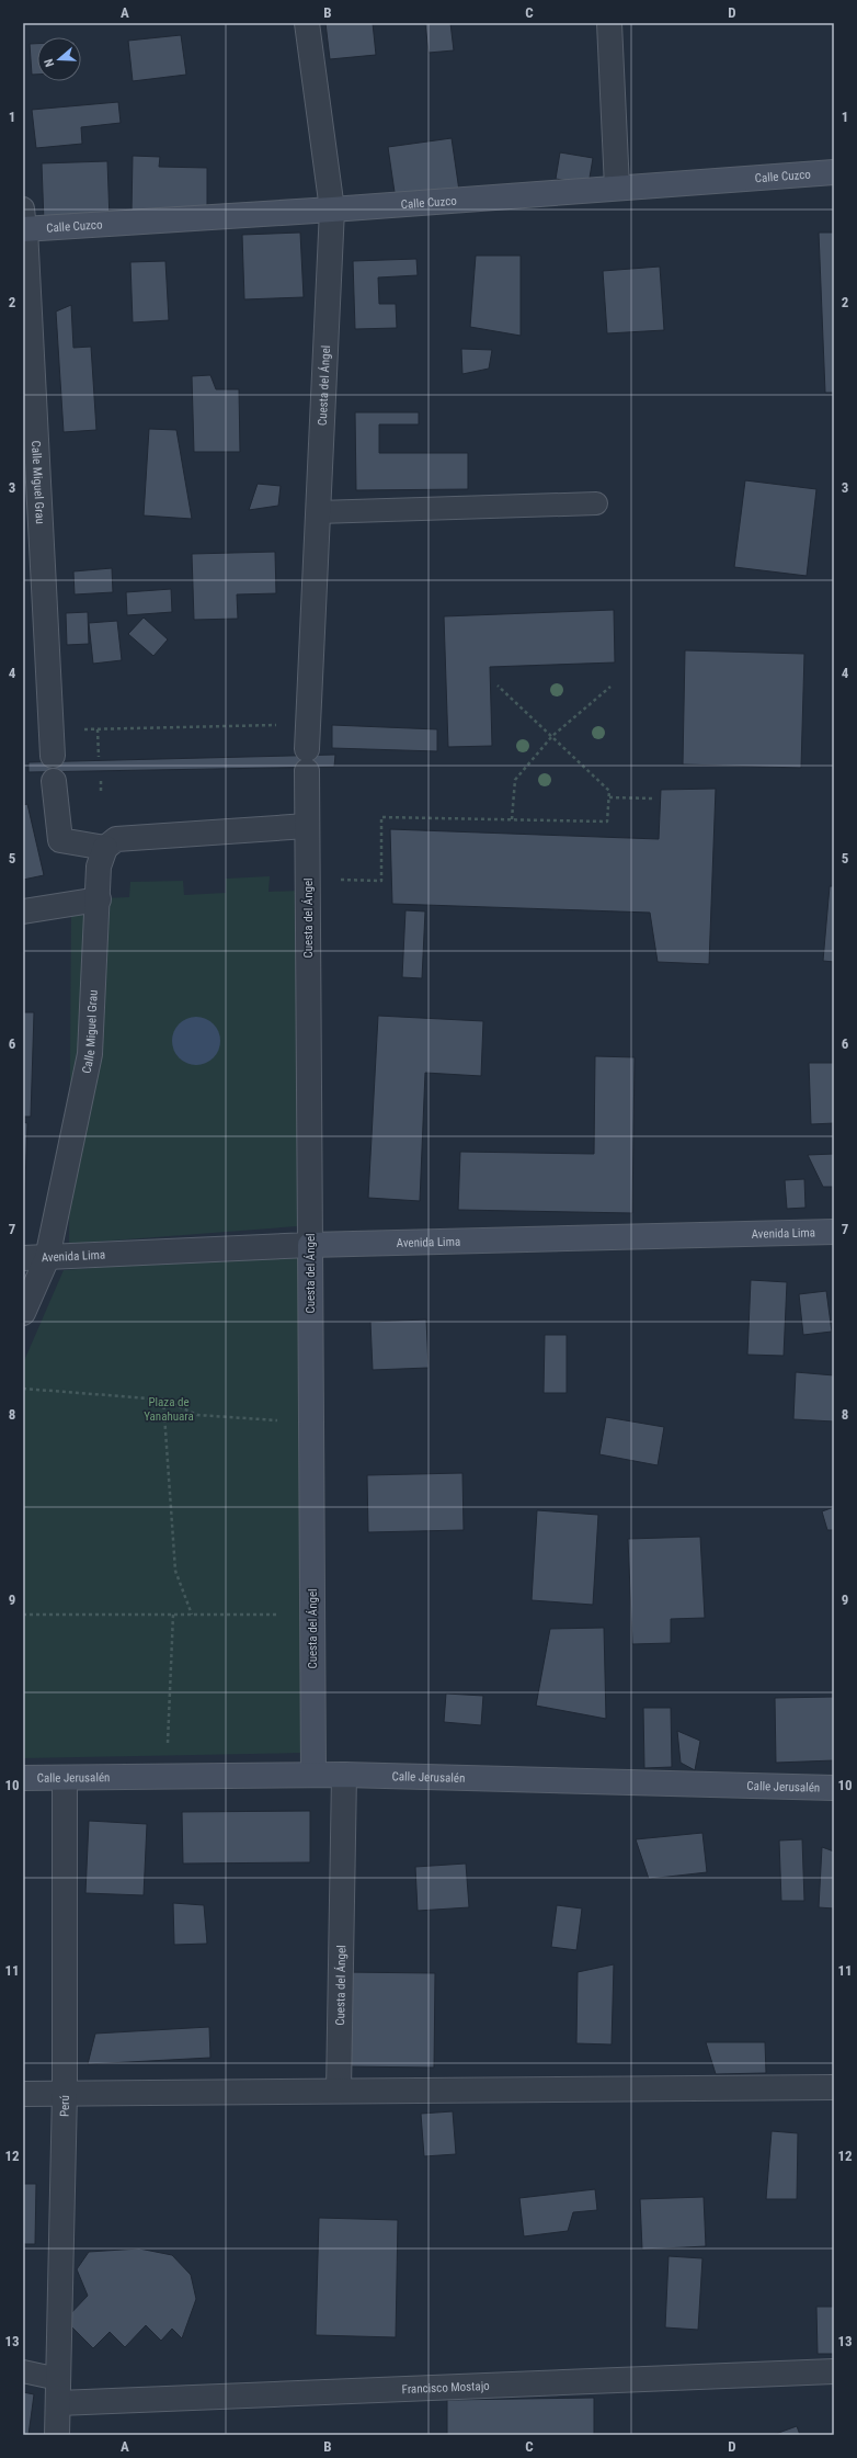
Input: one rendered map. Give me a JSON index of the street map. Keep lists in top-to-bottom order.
{
  "streets": {
    "street": [
      "Calle Cuzco",
      "Cuesta del Ángel",
      "Calle Miguel Grau",
      "Avenida Lima",
      "Calle Jerusalén",
      "Perú",
      "Francisco Mostajo"
    ]
  },
  "crossings": [
    ["Calle Cuzco", "Cuesta del Ángel"],
    ["Calle Cuzco", "Calle Miguel Grau"],
    ["Cuesta del Ángel", "Avenida Lima"],
    ["Cuesta del Ángel", "Calle Jerusalén"],
    ["Calle Miguel Grau", "Avenida Lima"],
    ["Calle Jerusalén", "Perú"],
    ["Perú", "Francisco Mostajo"]
  ],
  "parks": ["Plaza de Yanahuara"],
  "north": "left",
  "grid": {
    "columns": [
      "A",
      "B",
      "C",
      "D"
    ],
    "rows": [
      "1",
      "2",
      "3",
      "4",
      "5",
      "6",
      "7",
      "8",
      "9",
      "10",
      "11",
      "12",
      "13"
    ]
  }
}
